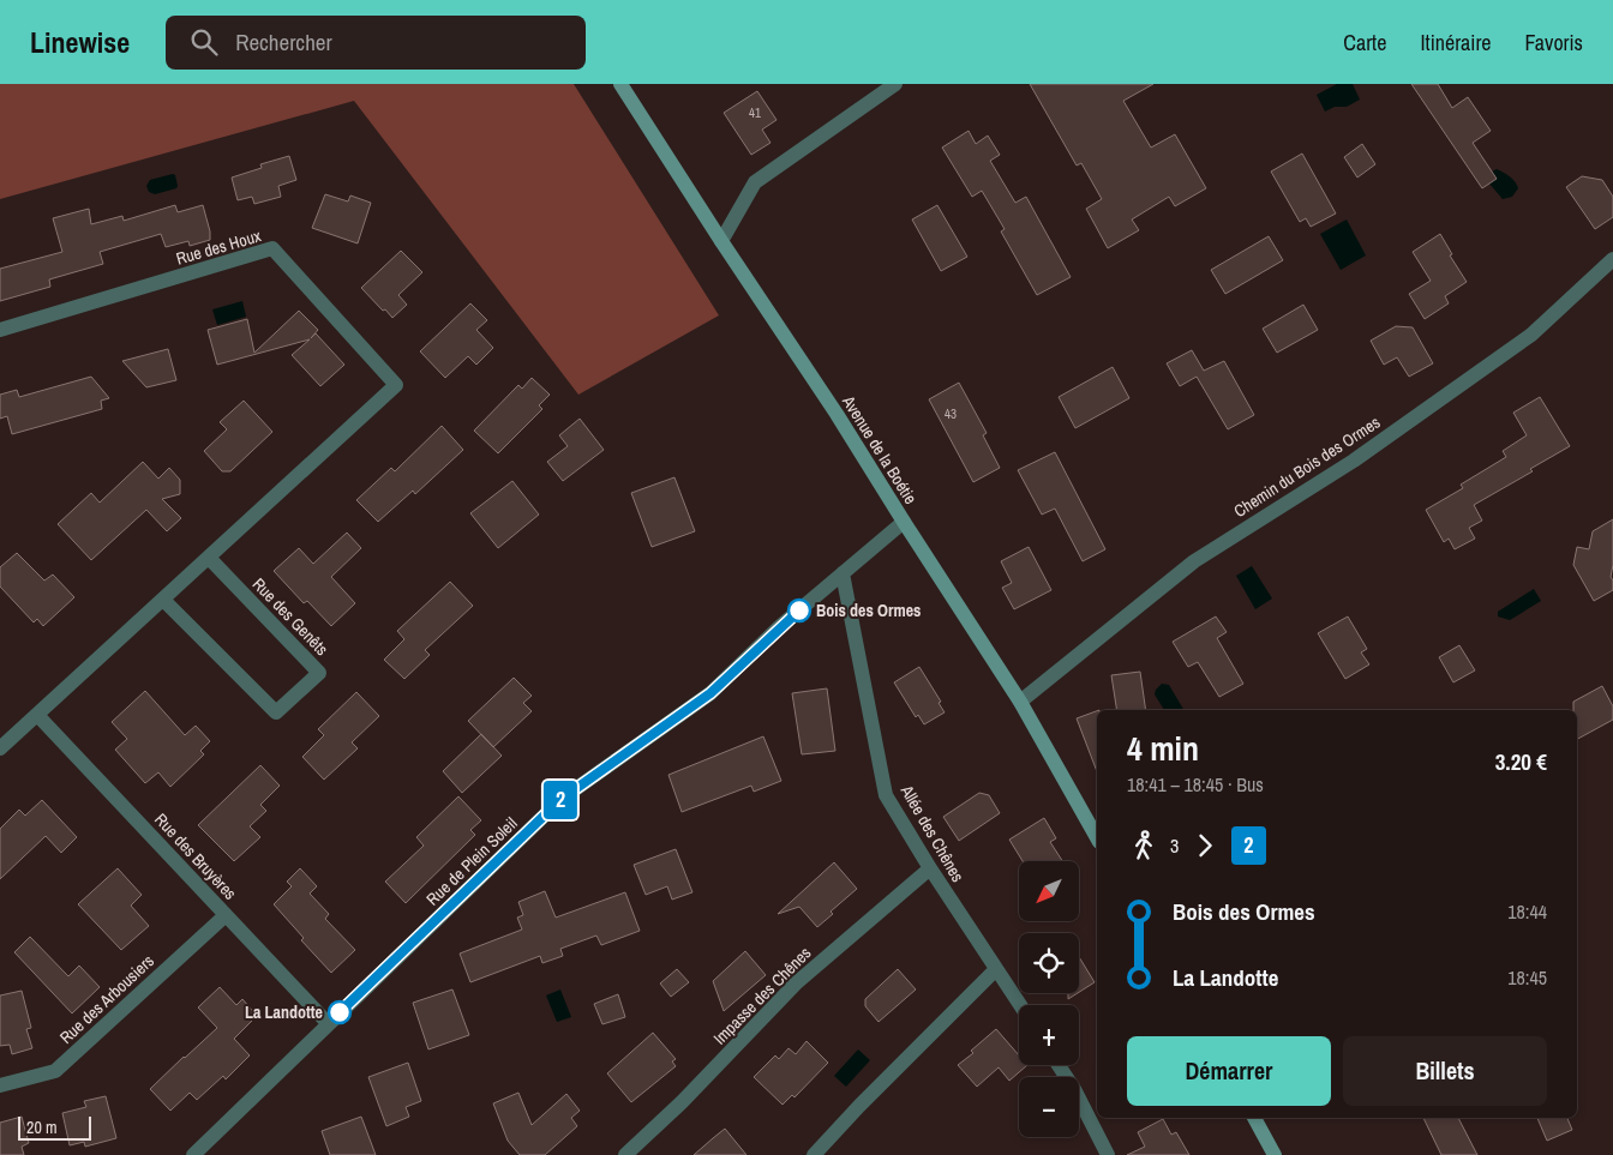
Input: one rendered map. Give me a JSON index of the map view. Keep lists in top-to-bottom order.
{
  "streets": {
    "main road": ["Avenue de la Boétie"],
    "street": [
      "Rue des Houx",
      "Chemin du Bois des Ormes",
      "Rue des Genêts",
      "Allée des Chênes",
      "Rue des Bruyères",
      "Rue de Plein Soleil",
      "Impasse des Chênes",
      "Rue des Arbousiers"
    ]
  },
  "crossings": [
    ["Rue des Houx", "Rue des Genêts"],
    ["Avenue de la Boétie", "Chemin du Bois des Ormes"],
    ["Avenue de la Boétie", "Rue de Plein Soleil"],
    ["Allée des Chênes", "Rue de Plein Soleil"],
    ["Allée des Chênes", "Impasse des Chênes"],
    ["Rue des Bruyères", "Rue de Plein Soleil"],
    ["Rue des Bruyères", "Rue des Arbousiers"]
  ],
  "places": ["Bois des Ormes", "La Landotte"],
  "lines": ["bus line 2"],
  "house_numbers": ["41", "43"],
  "scale_bar": "20 m",
  "north": "bottom left",
  "page": {
    "header": "Linewise",
    "search": "Rechercher",
    "nav": ["Carte", "Itinéraire", "Favoris"],
    "on_map": "2",
    "heading": ["4 min", "18:41 – 18:45 · Bus", "3.20 €"],
    "legs": ["3", "2"],
    "map_buttons": ["+", "−"],
    "list": [
      {
        "name": "Bois des Ormes",
        "value": "18:44"
      },
      {
        "name": "La Landotte",
        "value": "18:45"
      }
    ],
    "buttons": ["Démarrer", "Billets"],
    "scale": "20 m"
  }
}
